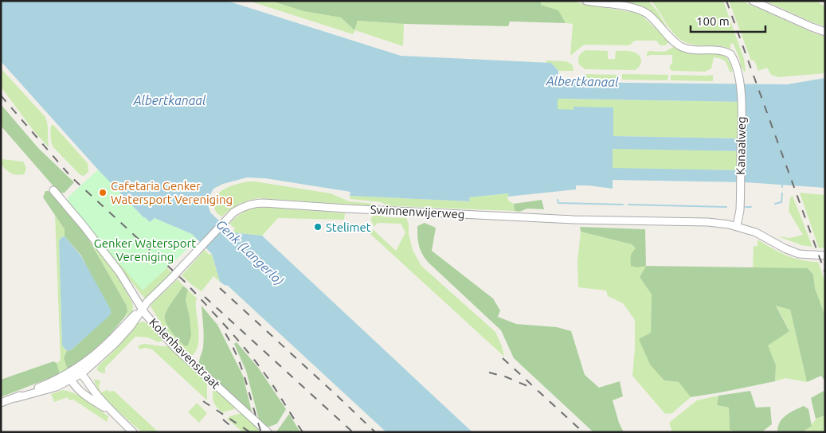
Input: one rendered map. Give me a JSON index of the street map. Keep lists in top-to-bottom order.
{
  "streets": {
    "street": ["Kanaalweg", "Swinnenwijerweg", "Kolenhavenstraat"]
  },
  "crossings": [
    ["Kanaalweg", "Swinnenwijerweg"],
    ["Swinnenwijerweg", "Kolenhavenstraat"]
  ],
  "water": ["Albertkanaal", "Genk (Langerlo)"],
  "parks": ["Genker Watersport Vereniging"],
  "places": ["Cafetaria Genker Watersport Vereniging", "Stelimet"],
  "scale_bar": "100 m"
}
